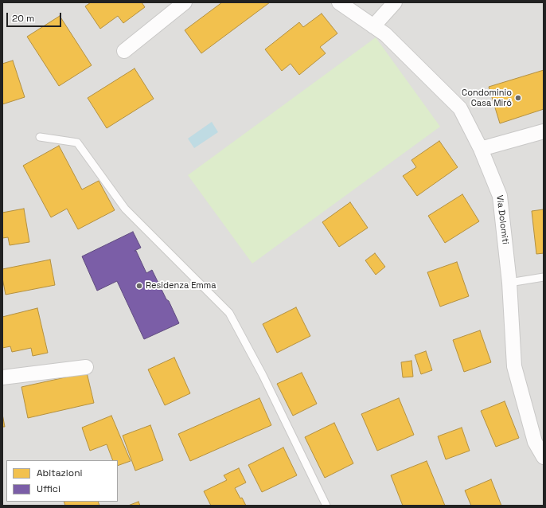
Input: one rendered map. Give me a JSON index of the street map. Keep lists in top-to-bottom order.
{
  "streets": {
    "street": ["Via Dolomiti"]
  },
  "places": ["Condominio Casa Miró", "Residenza Emma"],
  "legend": ["Abitazioni", "Uffici"],
  "scale_bar": "20 m"
}
